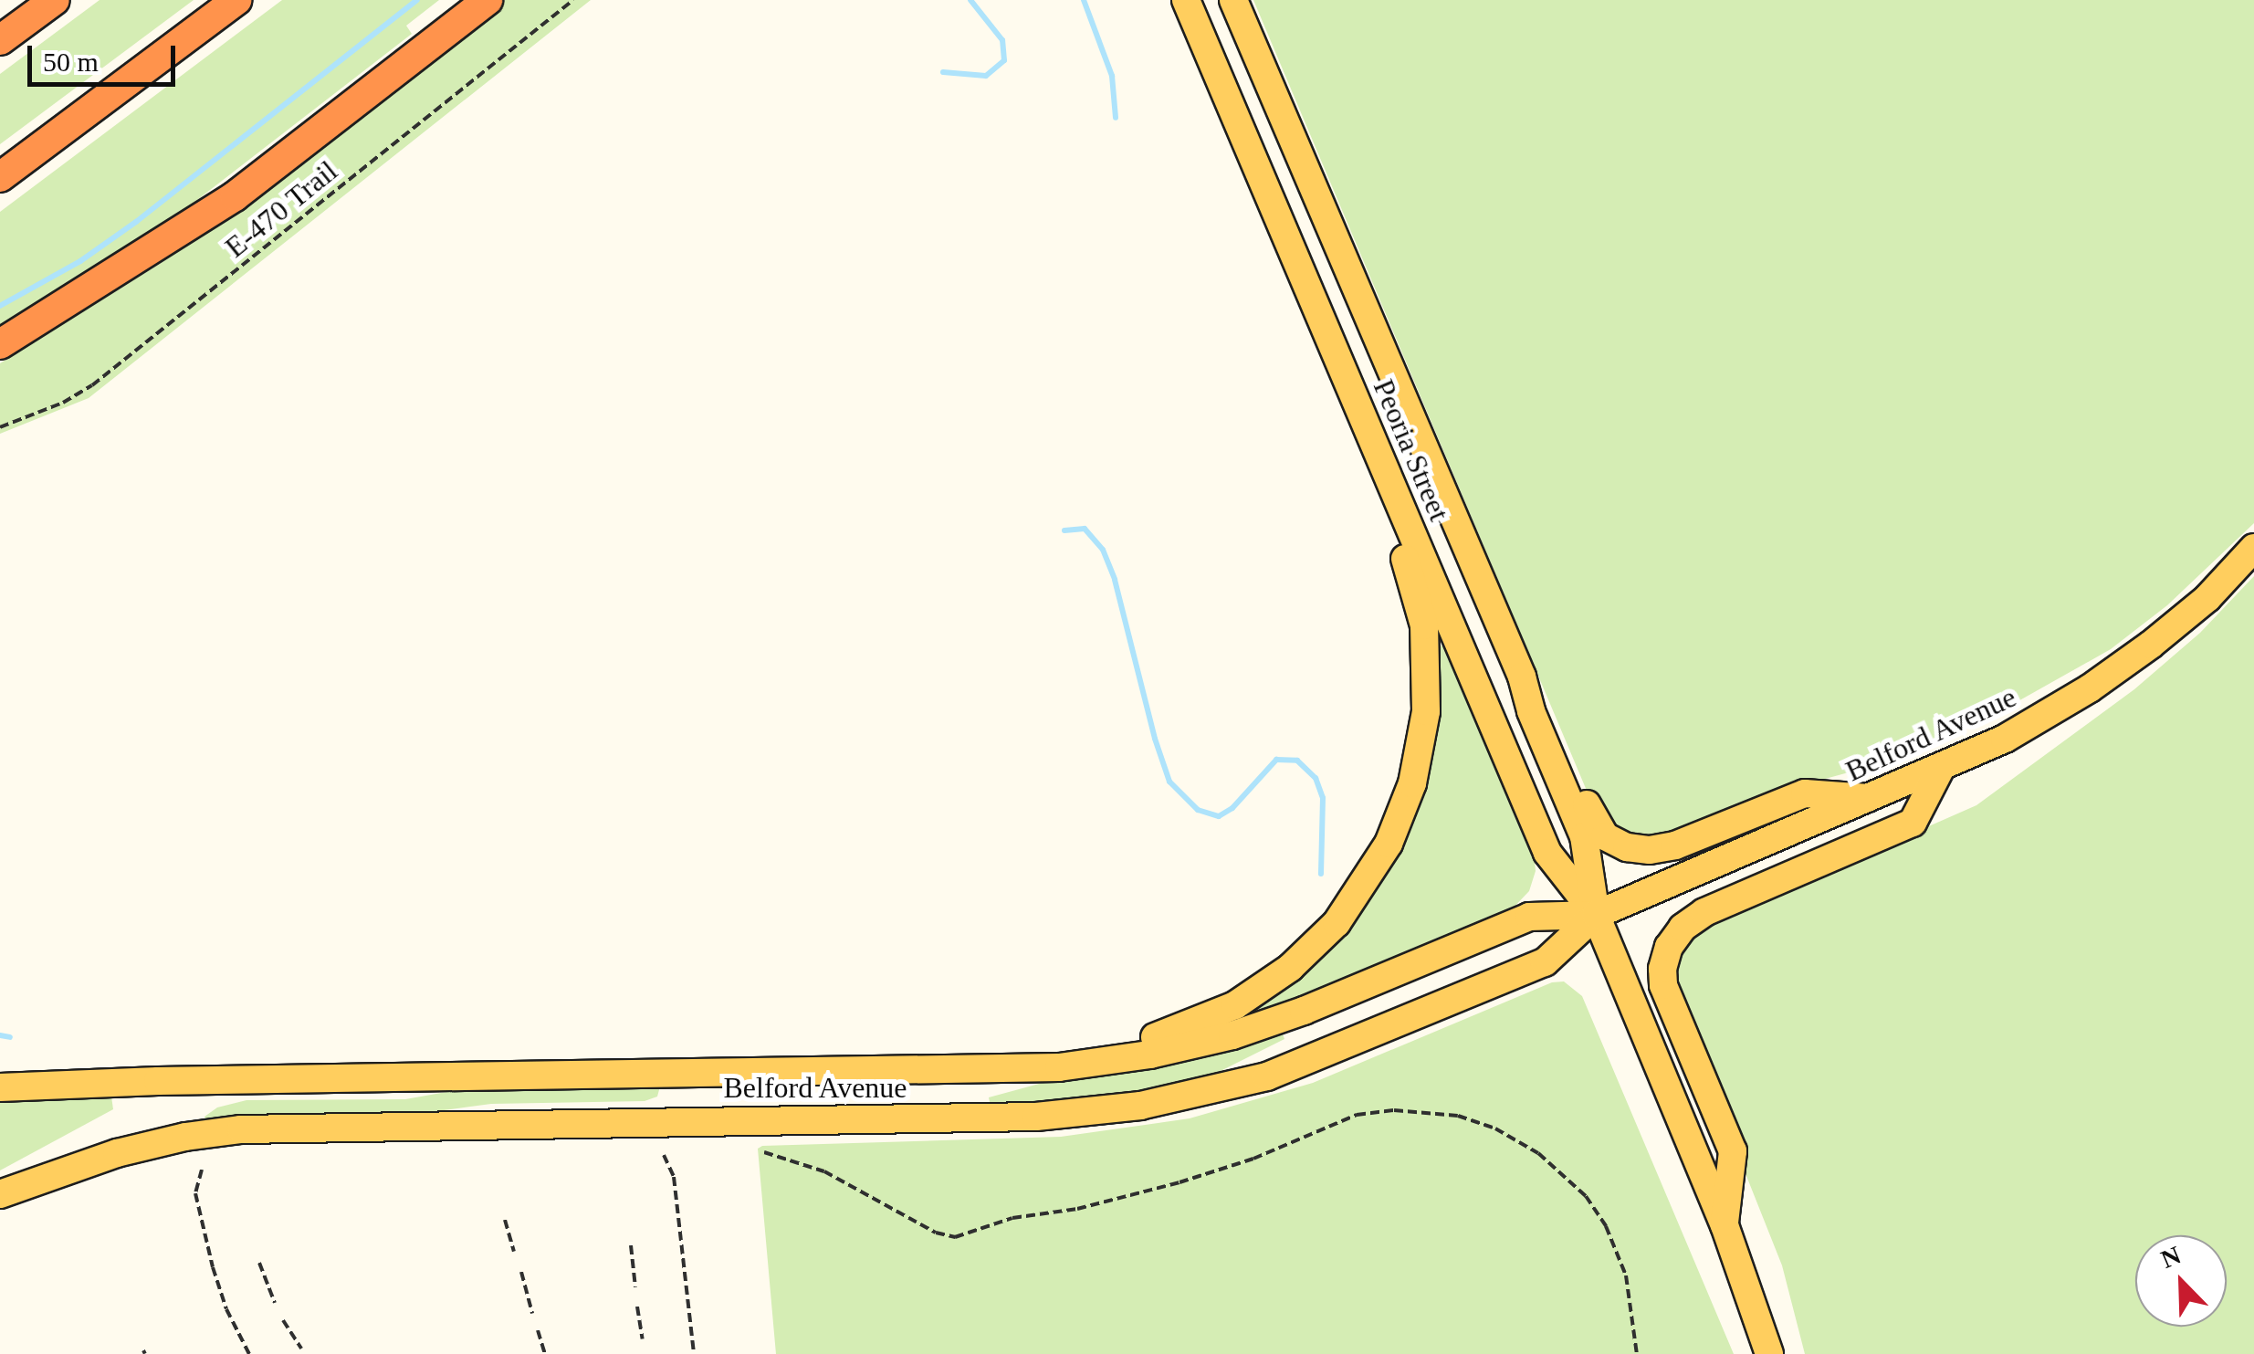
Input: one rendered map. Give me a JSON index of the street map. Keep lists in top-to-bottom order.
{
  "streets": {
    "main road": ["Peoria Street", "Belford Avenue"],
    "path": ["E-470 Trail"]
  },
  "crossings": [
    ["Peoria Street", "Belford Avenue"]
  ],
  "scale_bar": "50 m",
  "north": "top left"
}
